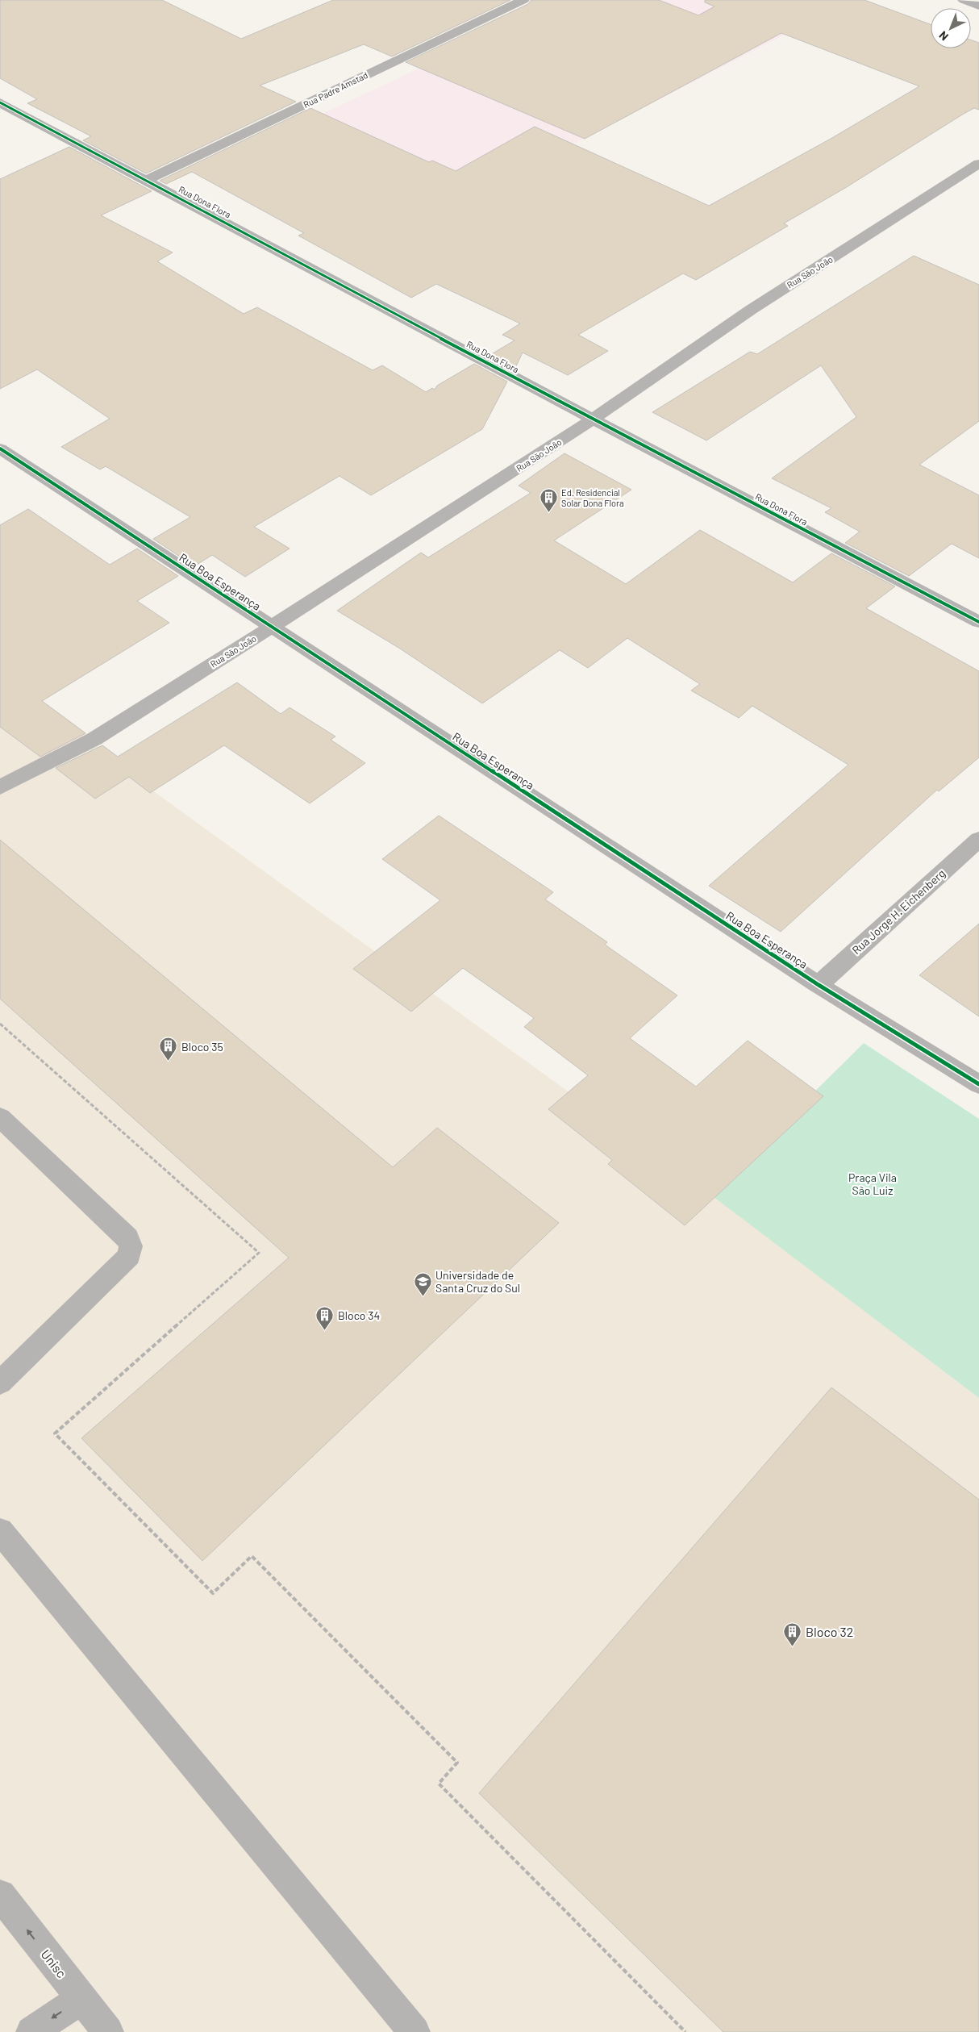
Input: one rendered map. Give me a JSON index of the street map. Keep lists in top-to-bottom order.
{
  "streets": {
    "street": [
      "Rua Padre Amstad",
      "Rua Dona Flora",
      "Rua São João",
      "Rua Boa Esperança",
      "Rua Jorge H. Eichenberg",
      "Unisc"
    ]
  },
  "crossings": [
    ["Rua Padre Amstad", "Rua Dona Flora"],
    ["Rua Dona Flora", "Rua São João"],
    ["Rua São João", "Rua Boa Esperança"],
    ["Rua Boa Esperança", "Rua Jorge H. Eichenberg"]
  ],
  "one_way": ["Unisc"],
  "parks": ["Praça Vila São Luiz"],
  "places": {
    "building": [
      "Ed. Residencial Solar Dona Flora",
      "Bloco 35",
      "Bloco 34",
      "Bloco 32"
    ],
    "school or university": ["Universidade de Santa Cruz do Sul"]
  },
  "north": "bottom left"
}
